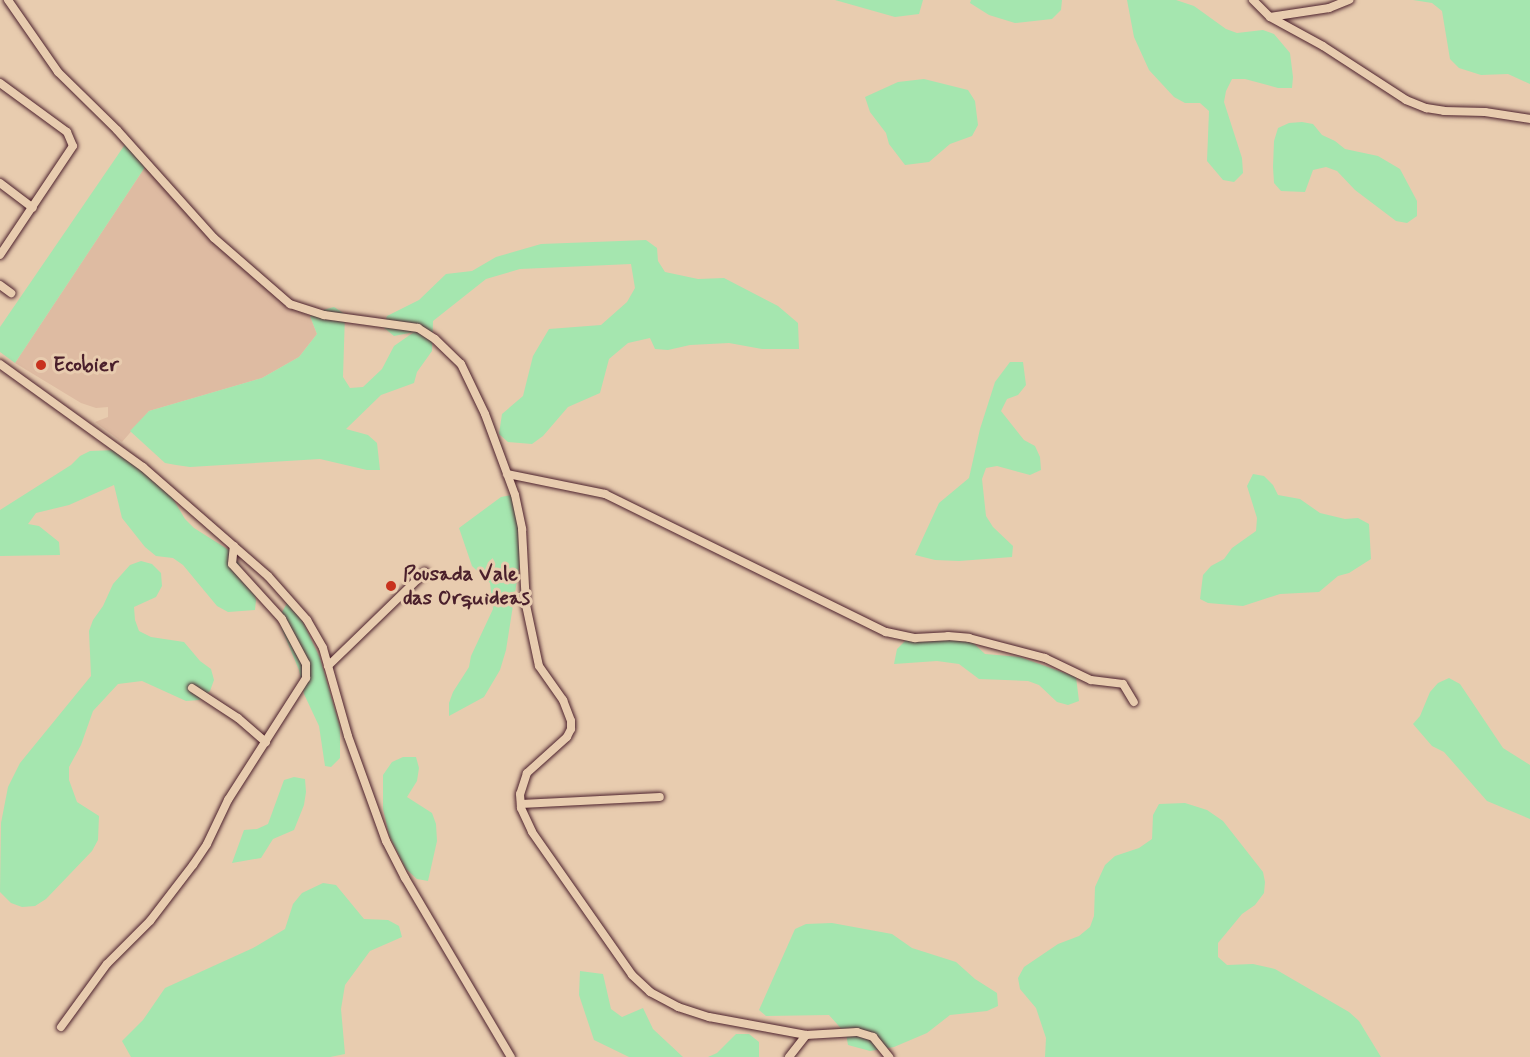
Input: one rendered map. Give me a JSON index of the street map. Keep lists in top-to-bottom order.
{
  "places": ["Ecobier", "Pousada Vale das Orquideas"]
}
